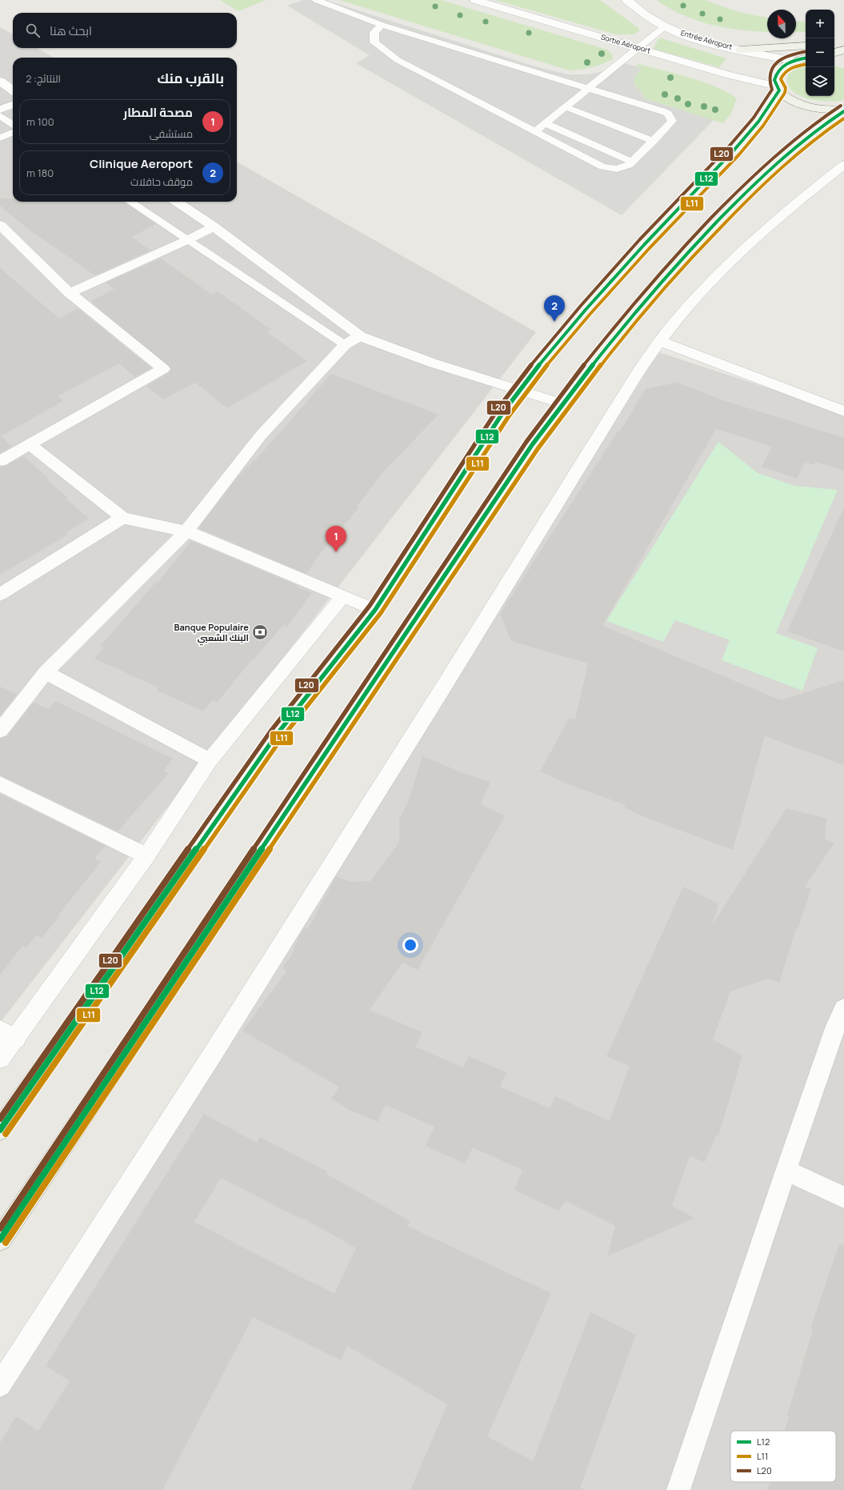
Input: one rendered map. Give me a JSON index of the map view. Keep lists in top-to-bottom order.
{
  "streets": {
    "street": ["Entrée Aéroport", "Sortie Aéroport"]
  },
  "places": {
    "bank": ["Banque Populaire البنك الشعبي"]
  },
  "lines": ["transit line L20", "transit line L12", "transit line L11"],
  "legend": ["L12", "L11", "L20"],
  "north": "top",
  "page": {
    "map_buttons": ["+", "−"],
    "search": "ابحث هنا",
    "heading": ["بالقرب منك", "النتائج: 2"],
    "list": [
      {
        "mark": "1",
        "name": "مصحة المطار",
        "note": "مستشفى",
        "value": "100 m"
      },
      {
        "mark": "2",
        "name": "Clinique Aeroport",
        "note": "موقف حافلات",
        "value": "180 m"
      }
    ],
    "pins": ["2", "1"]
  }
}
